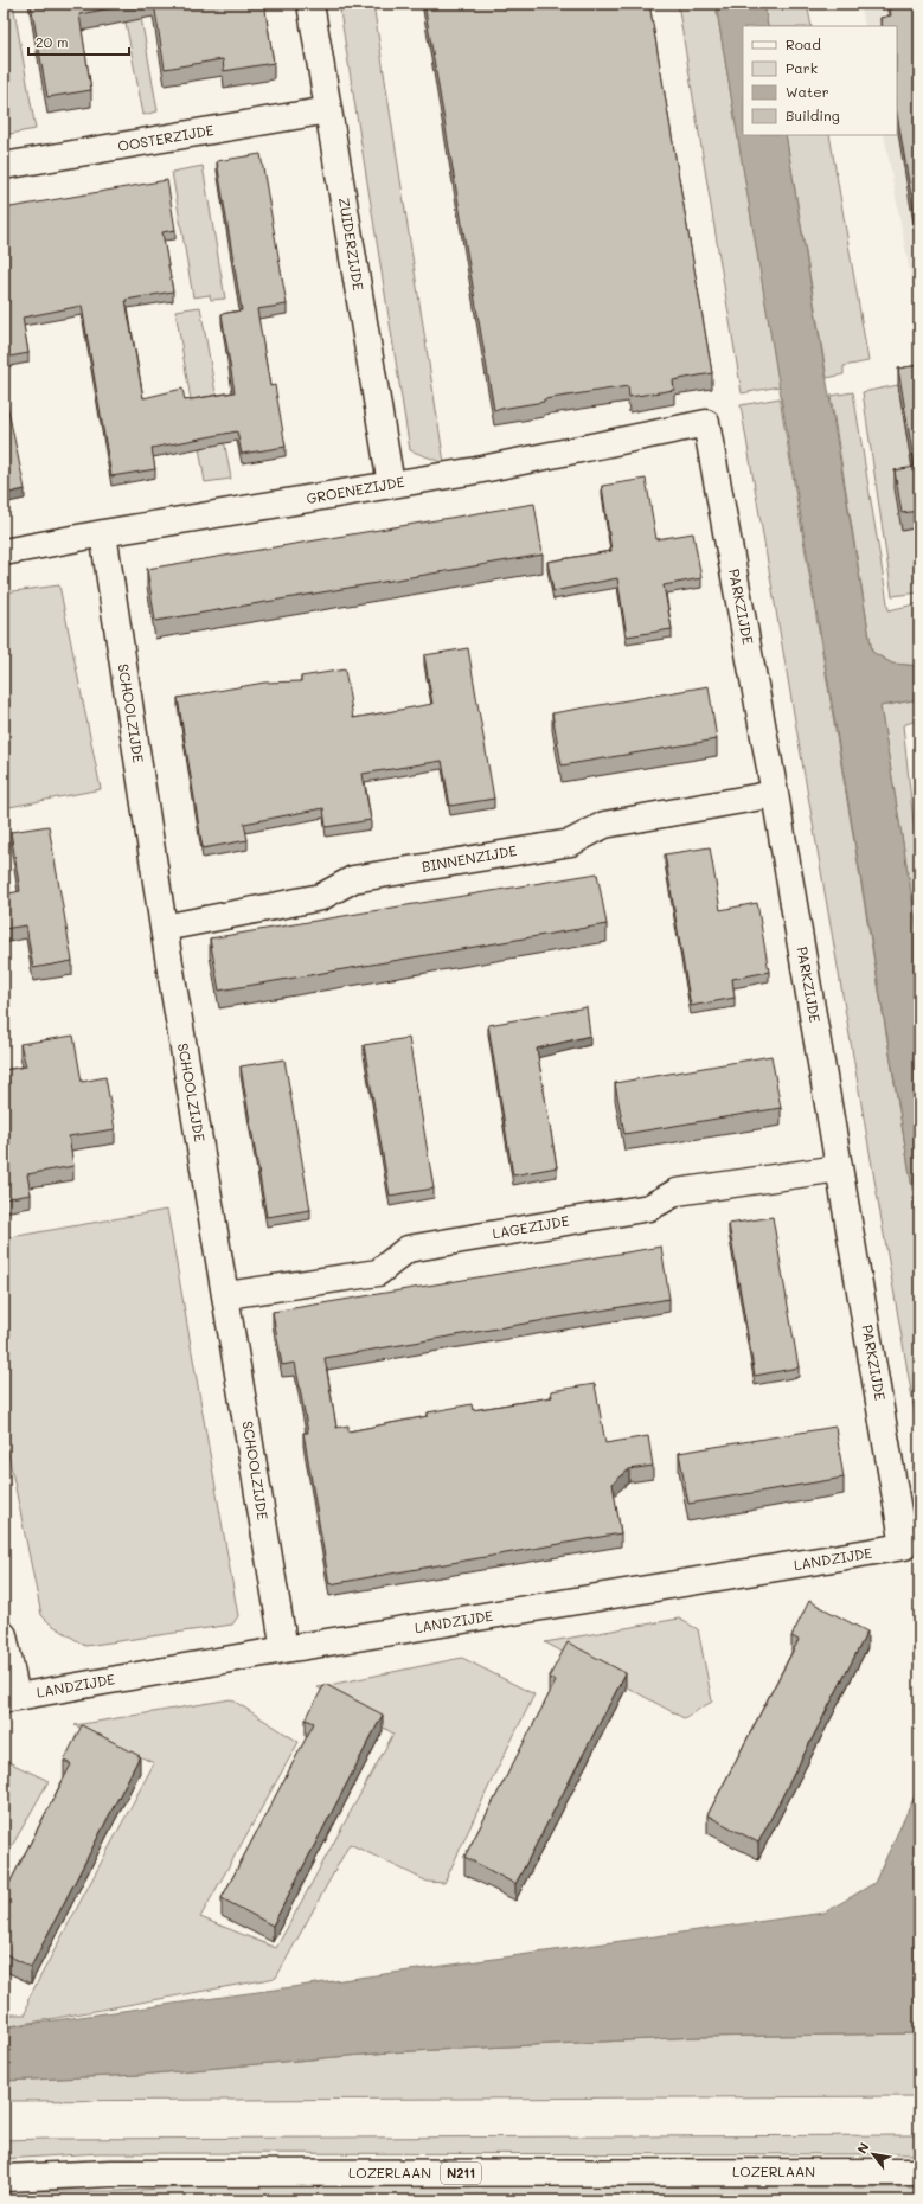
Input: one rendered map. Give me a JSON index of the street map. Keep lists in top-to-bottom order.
{
  "streets": {
    "street": [
      "OOSTERZIJDE",
      "ZUIDERZIJDE",
      "GROENEZIJDE",
      "PARKZIJDE",
      "SCHOOLZIJDE",
      "BINNENZIJDE",
      "LAGEZIJDE",
      "LANDZIJDE",
      "LOZERLAAN",
      "N211"
    ]
  },
  "crossings": [
    ["OOSTERZIJDE", "ZUIDERZIJDE"],
    ["ZUIDERZIJDE", "GROENEZIJDE"],
    ["GROENEZIJDE", "PARKZIJDE"],
    ["GROENEZIJDE", "SCHOOLZIJDE"],
    ["PARKZIJDE", "BINNENZIJDE"],
    ["PARKZIJDE", "LAGEZIJDE"],
    ["PARKZIJDE", "LANDZIJDE"],
    ["SCHOOLZIJDE", "BINNENZIJDE"],
    ["SCHOOLZIJDE", "LAGEZIJDE"],
    ["SCHOOLZIJDE", "LANDZIJDE"]
  ],
  "legend": [
    "Road",
    "Park",
    "Water",
    "Building"
  ],
  "scale_bar": "20 m",
  "north": "top left"
}
